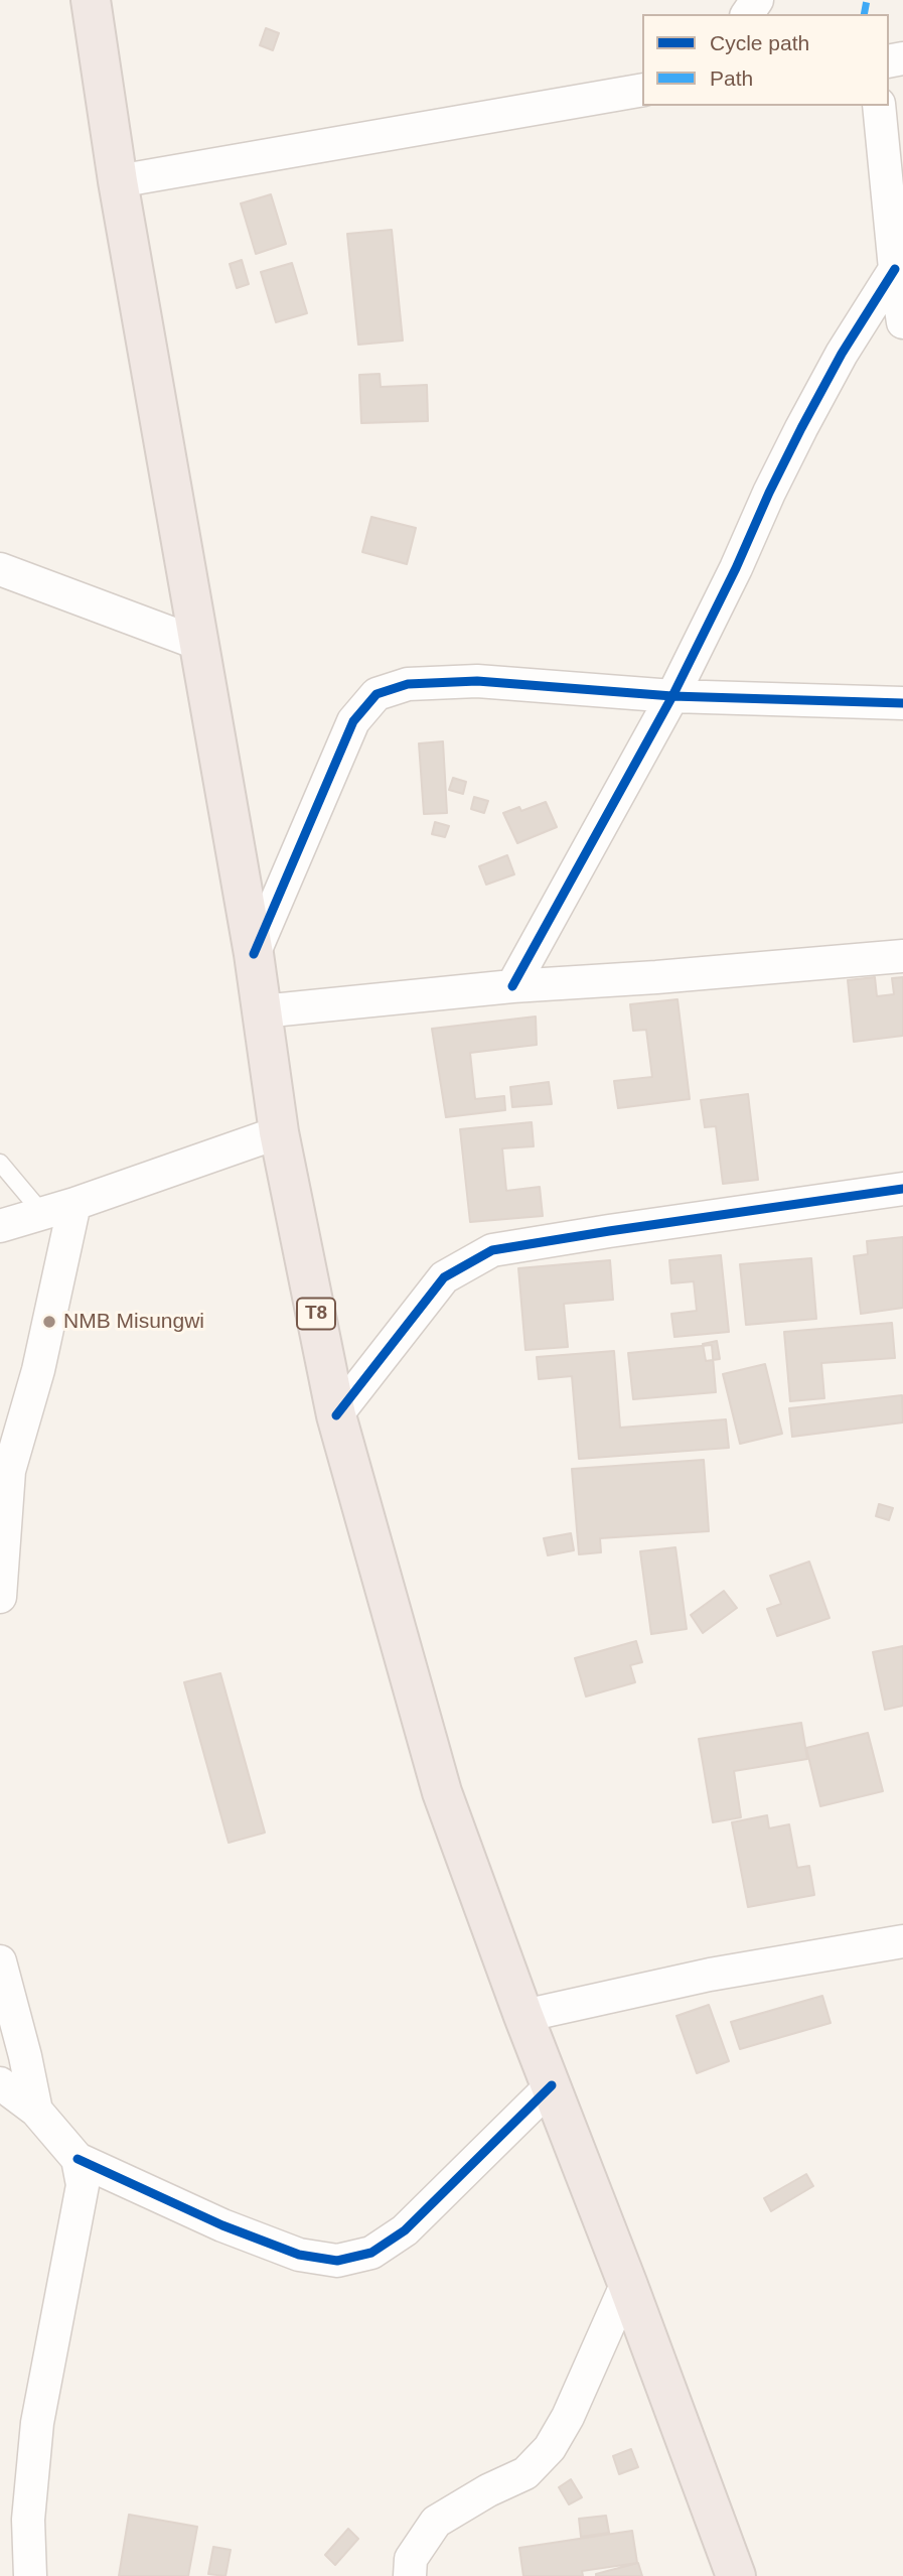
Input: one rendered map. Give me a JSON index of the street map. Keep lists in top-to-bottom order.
{
  "streets": {
    "highway": ["T8"]
  },
  "places": ["NMB Misungwi"],
  "legend": ["Cycle path", "Path"]
}
